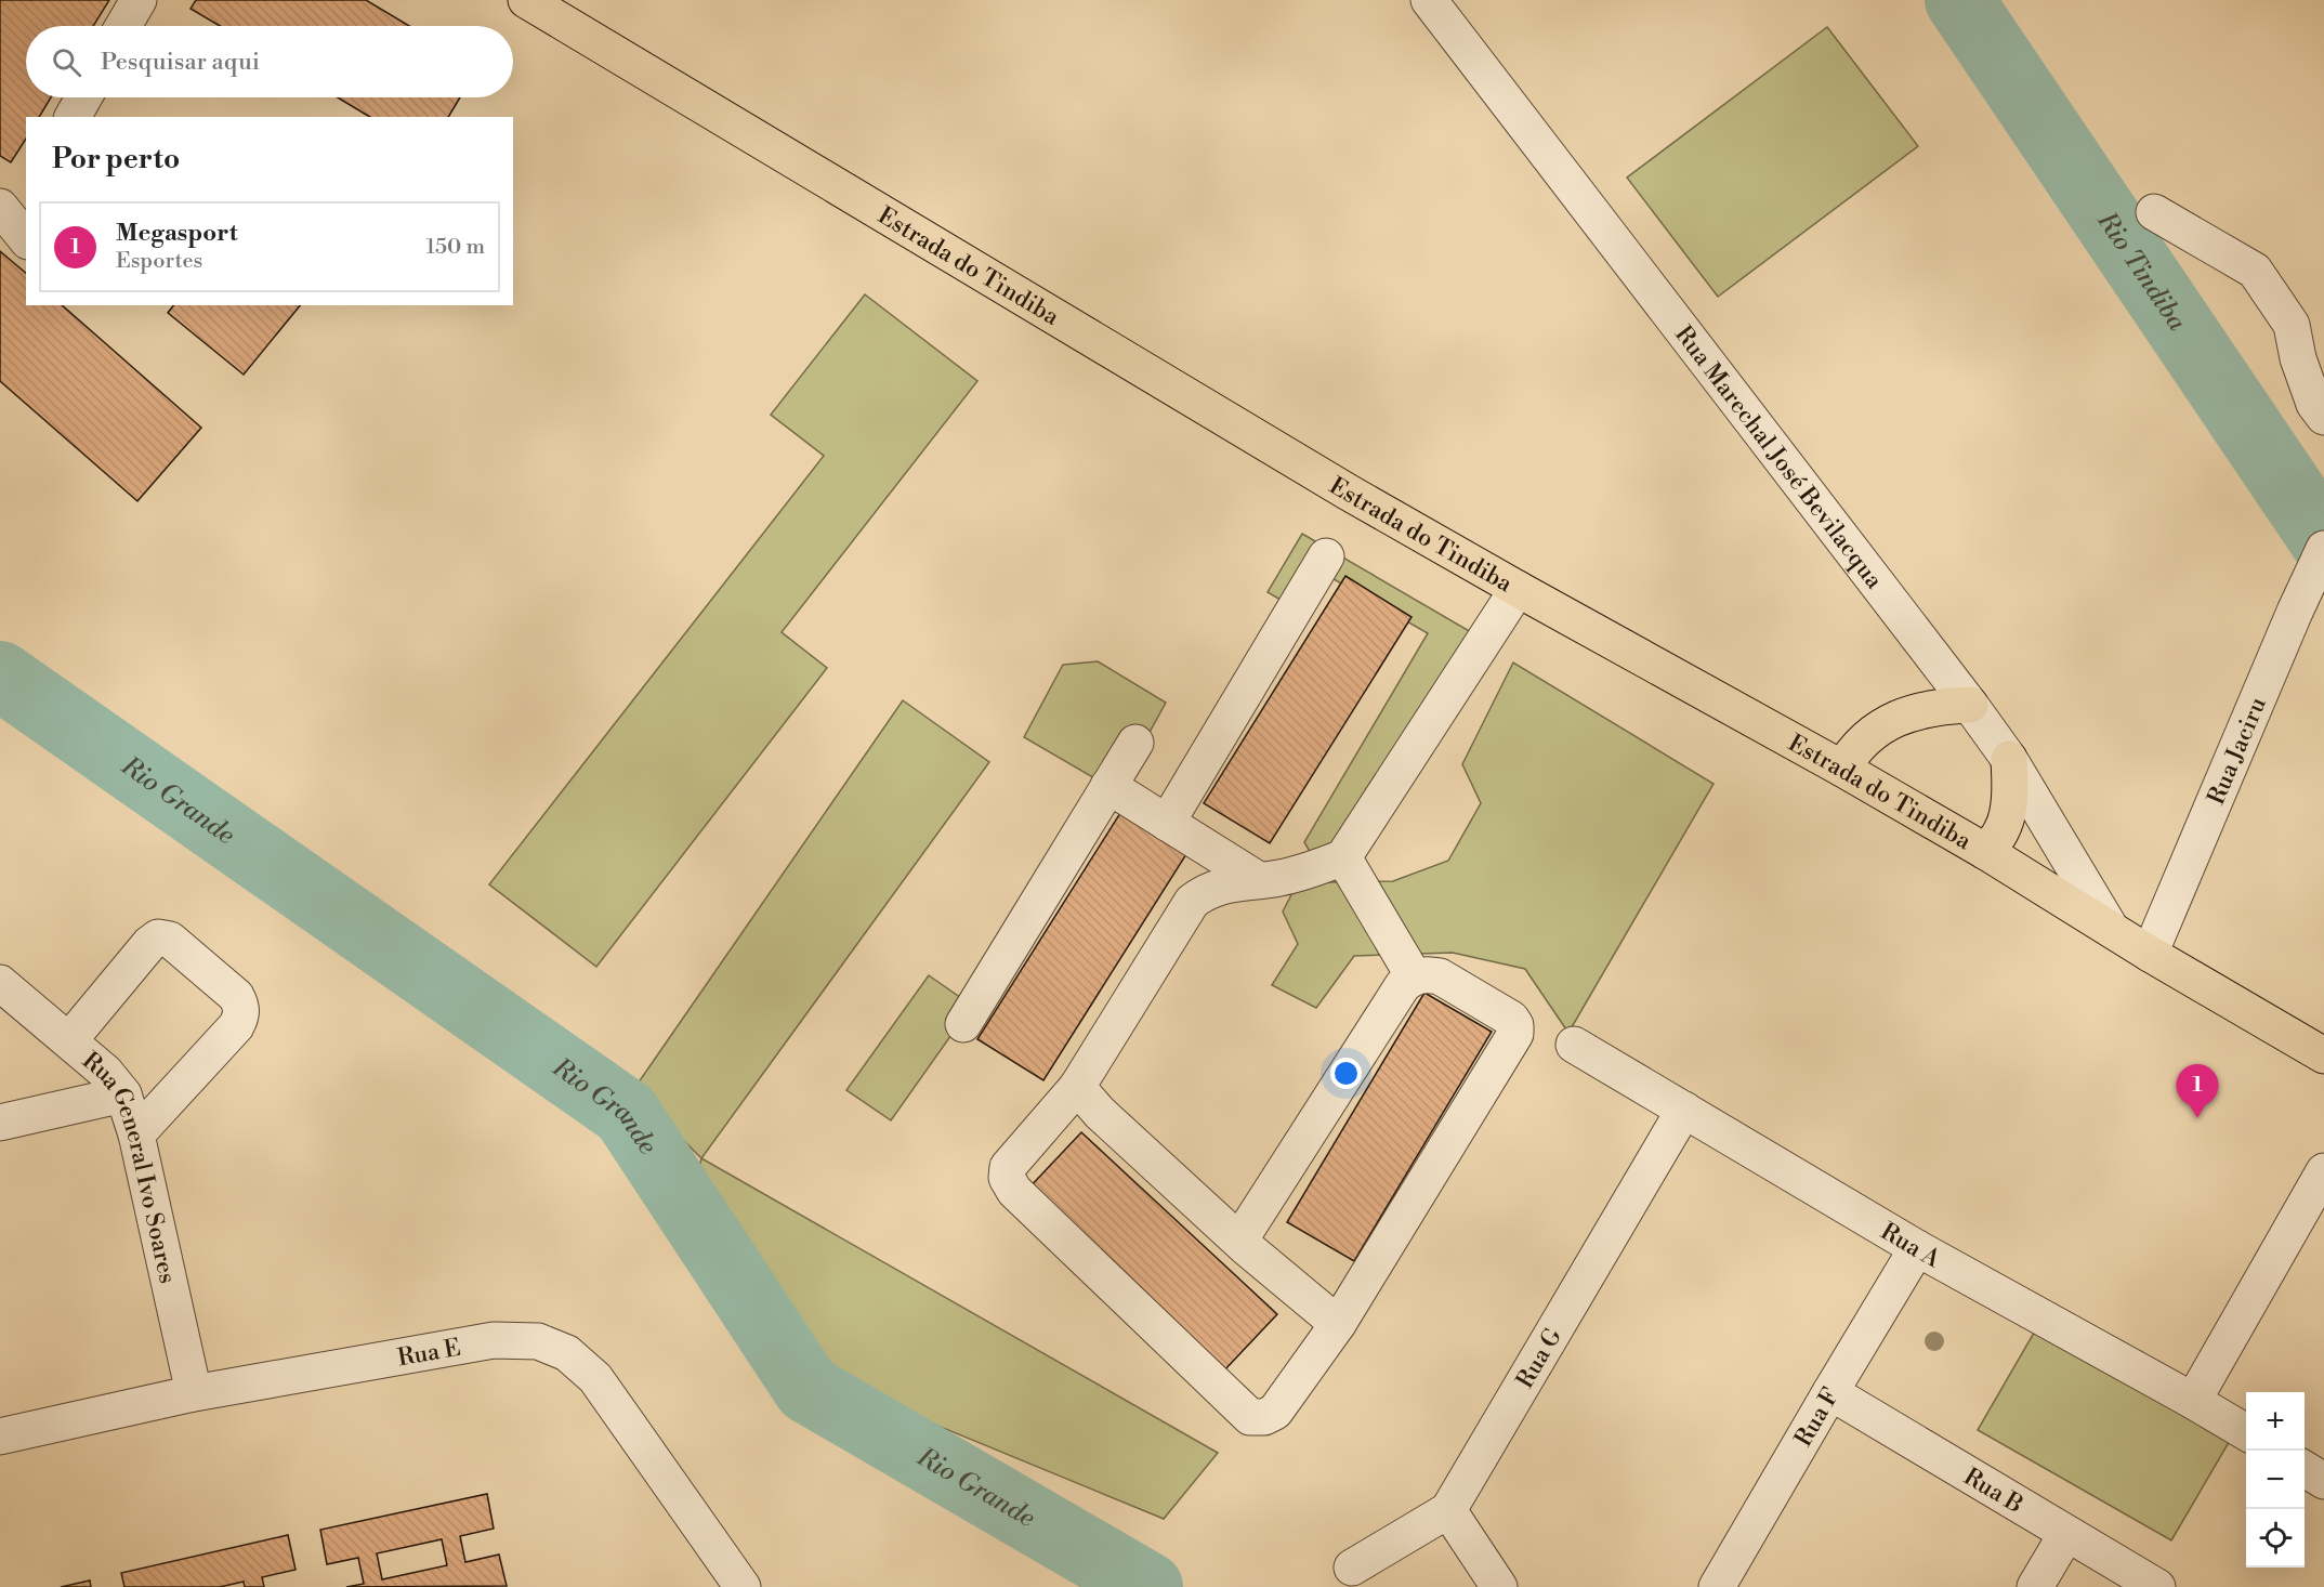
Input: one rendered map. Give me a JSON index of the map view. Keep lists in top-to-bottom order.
{
  "streets": {
    "main road": ["Estrada do Tindiba"],
    "street": [
      "Rua Marechal José Bevilacqua",
      "Rua Jaciru",
      "Rua General Ivo Soares",
      "Rua A",
      "Rua E",
      "Rua G",
      "Rua F",
      "Rua B"
    ]
  },
  "crossings": [
    ["Estrada do Tindiba", "Rua Marechal José Bevilacqua"],
    ["Estrada do Tindiba", "Rua Jaciru"],
    ["Rua General Ivo Soares", "Rua E"],
    ["Rua A", "Rua G"],
    ["Rua A", "Rua F"],
    ["Rua F", "Rua B"]
  ],
  "water": ["Rio Tindiba", "Rio Grande"],
  "page": {
    "search": "Pesquisar aqui",
    "heading": "Por perto",
    "list": [
      {
        "mark": "1",
        "name": "Megasport",
        "note": "Esportes",
        "value": "150 m"
      }
    ],
    "pins": "1",
    "map_buttons": ["+", "−"]
  }
}
